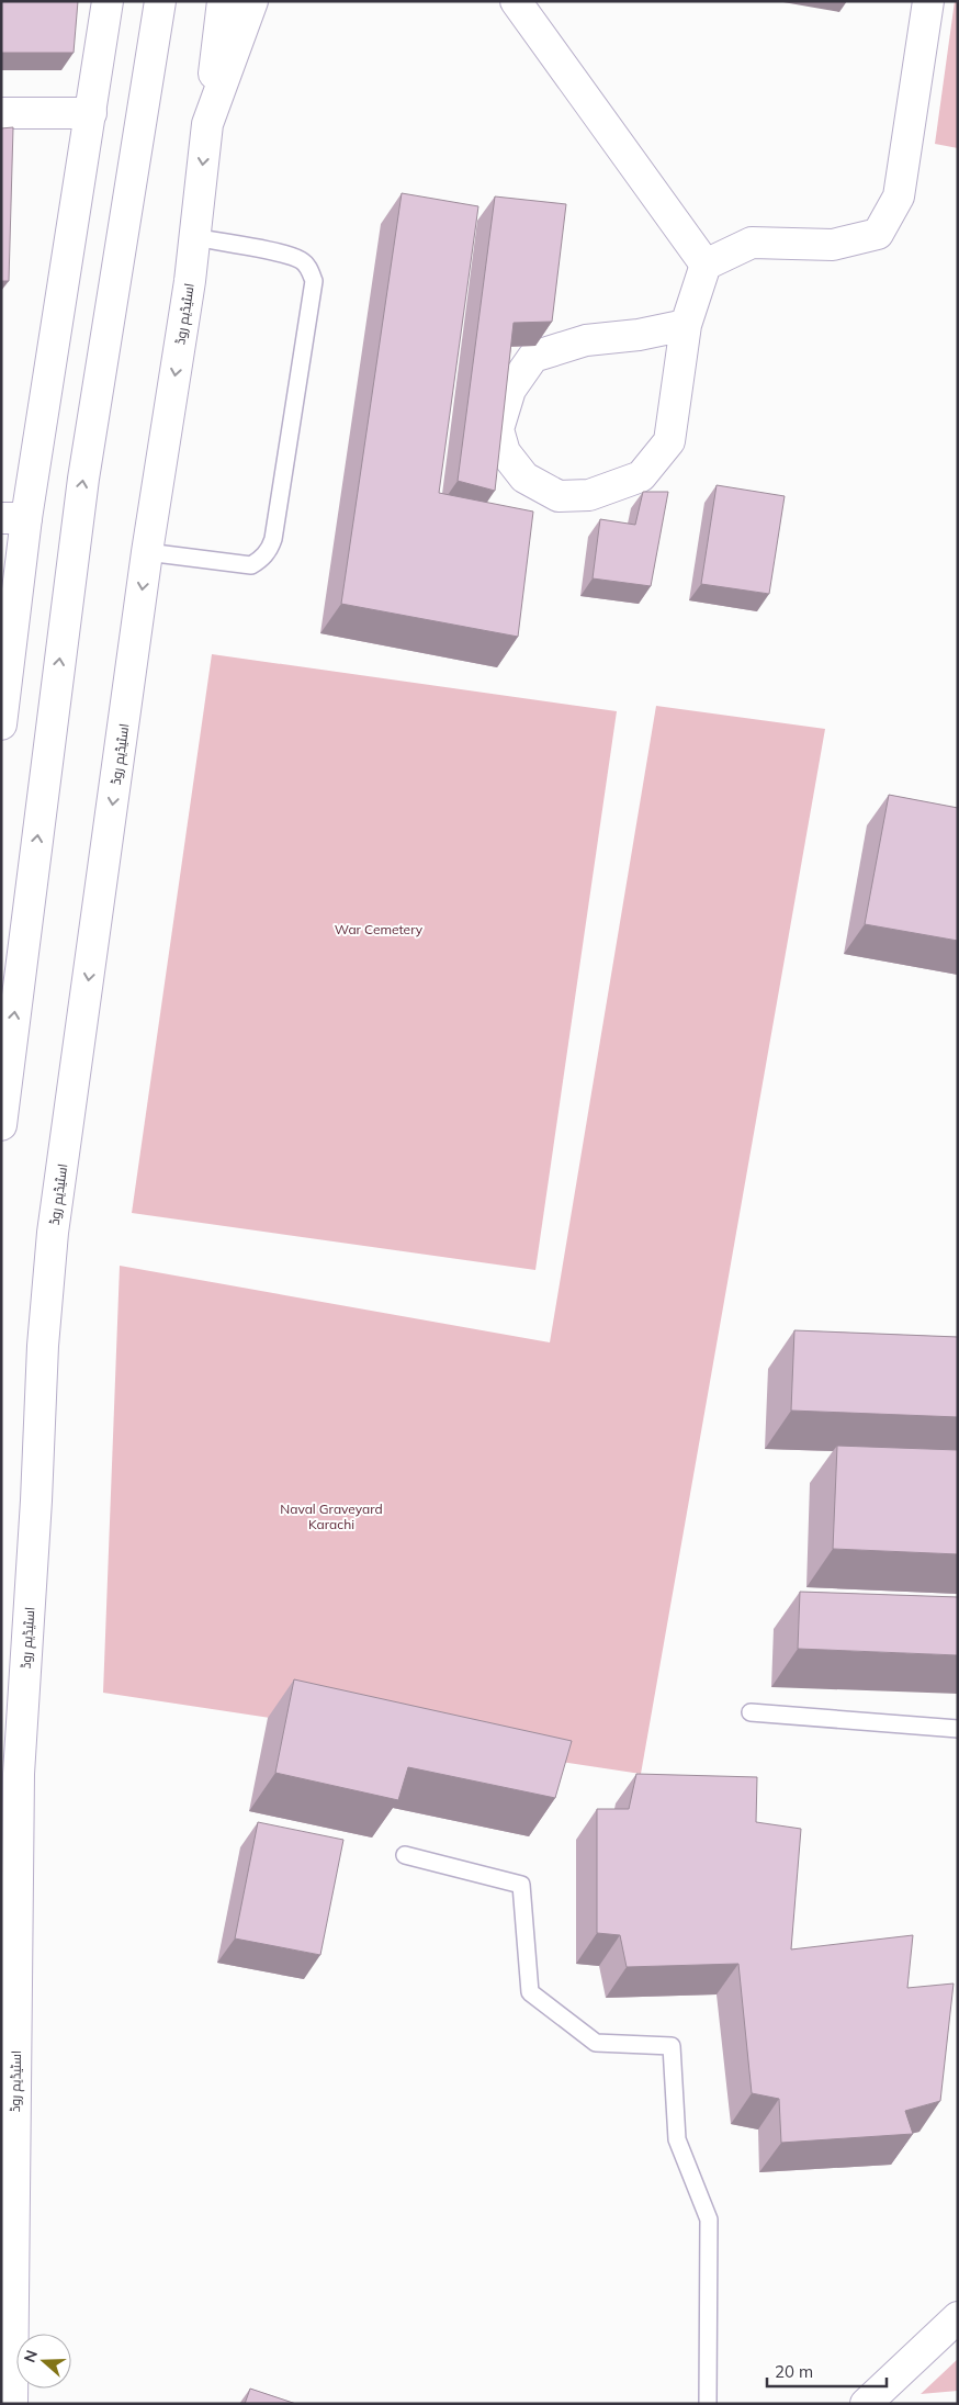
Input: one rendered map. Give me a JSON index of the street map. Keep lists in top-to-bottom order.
{
  "streets": {
    "main road": ["اسٹیڈیم روڈ"]
  },
  "parks": ["War Cemetery", "Naval Graveyard Karachi"],
  "scale_bar": "20 m",
  "north": "left"
}
